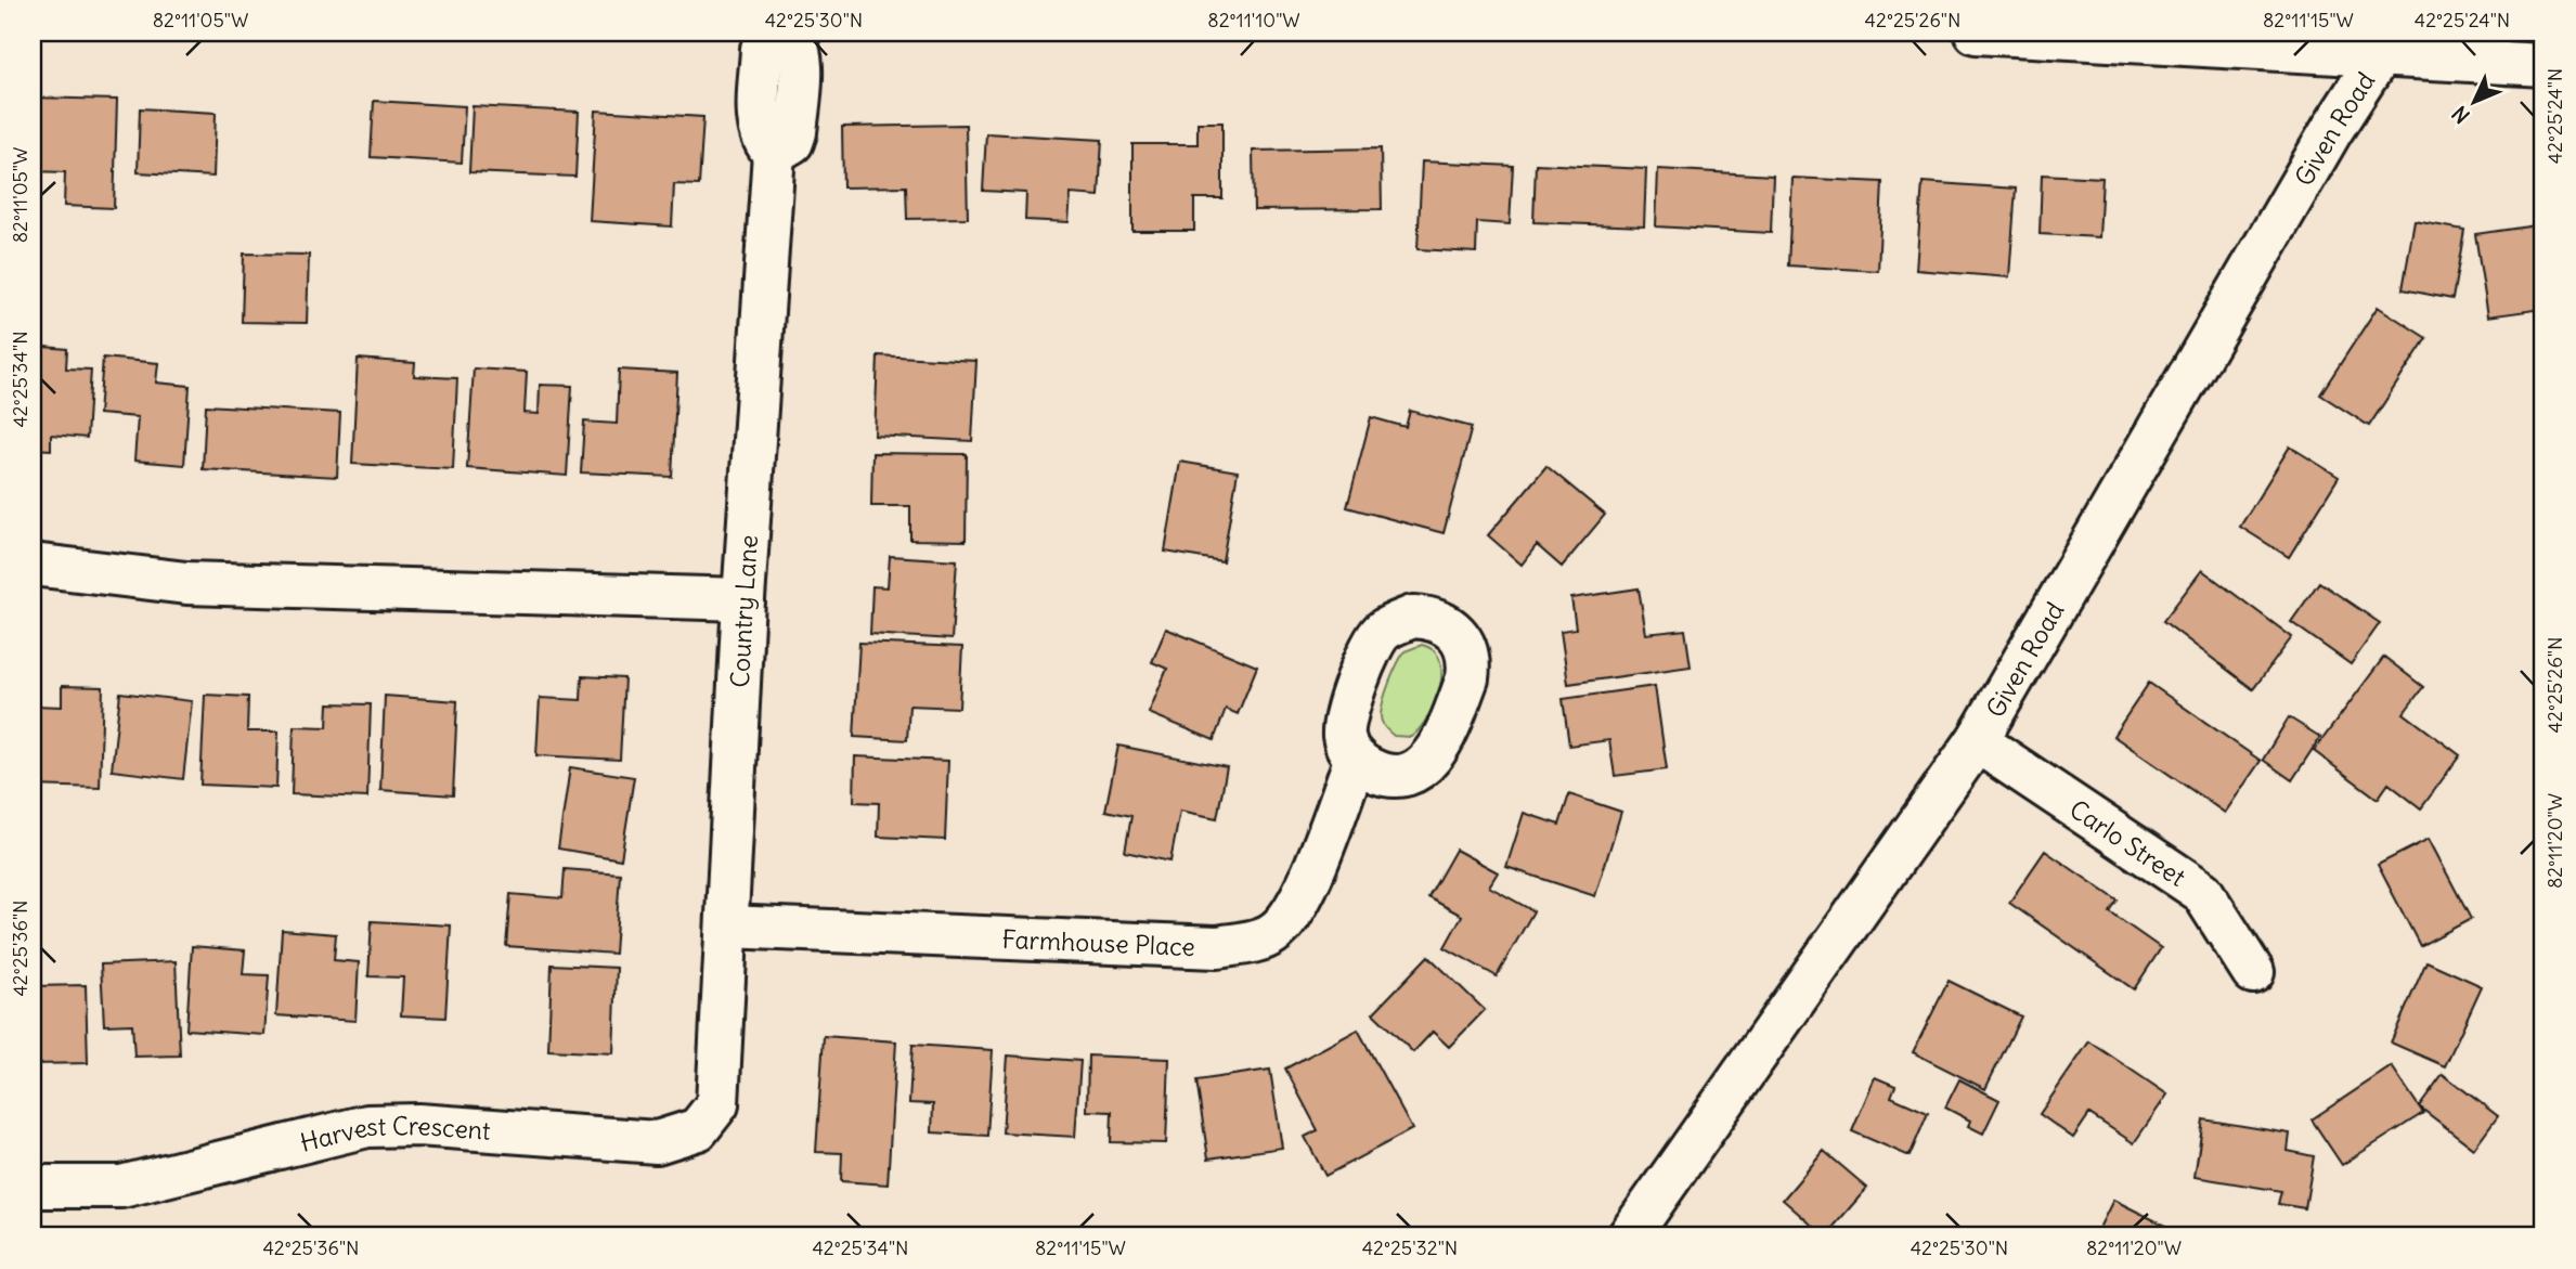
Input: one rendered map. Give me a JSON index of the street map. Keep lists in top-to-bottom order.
{
  "streets": {
    "street": [
      "Given Road",
      "Country Lane",
      "Carlo Street",
      "Farmhouse Place",
      "Harvest Crescent"
    ]
  },
  "crossings": [
    ["Given Road", "Carlo Street"],
    ["Country Lane", "Farmhouse Place"],
    ["Country Lane", "Harvest Crescent"]
  ],
  "north": "bottom left",
  "coordinates": [
    "82°11'05\"W",
    "42°25'30\"N",
    "82°11'10\"W",
    "42°25'26\"N",
    "82°11'15\"W",
    "42°25'24\"N",
    "42°25'34\"N",
    "82°11'20\"W",
    "42°25'36\"N",
    "42°25'32\"N"
  ]
}
